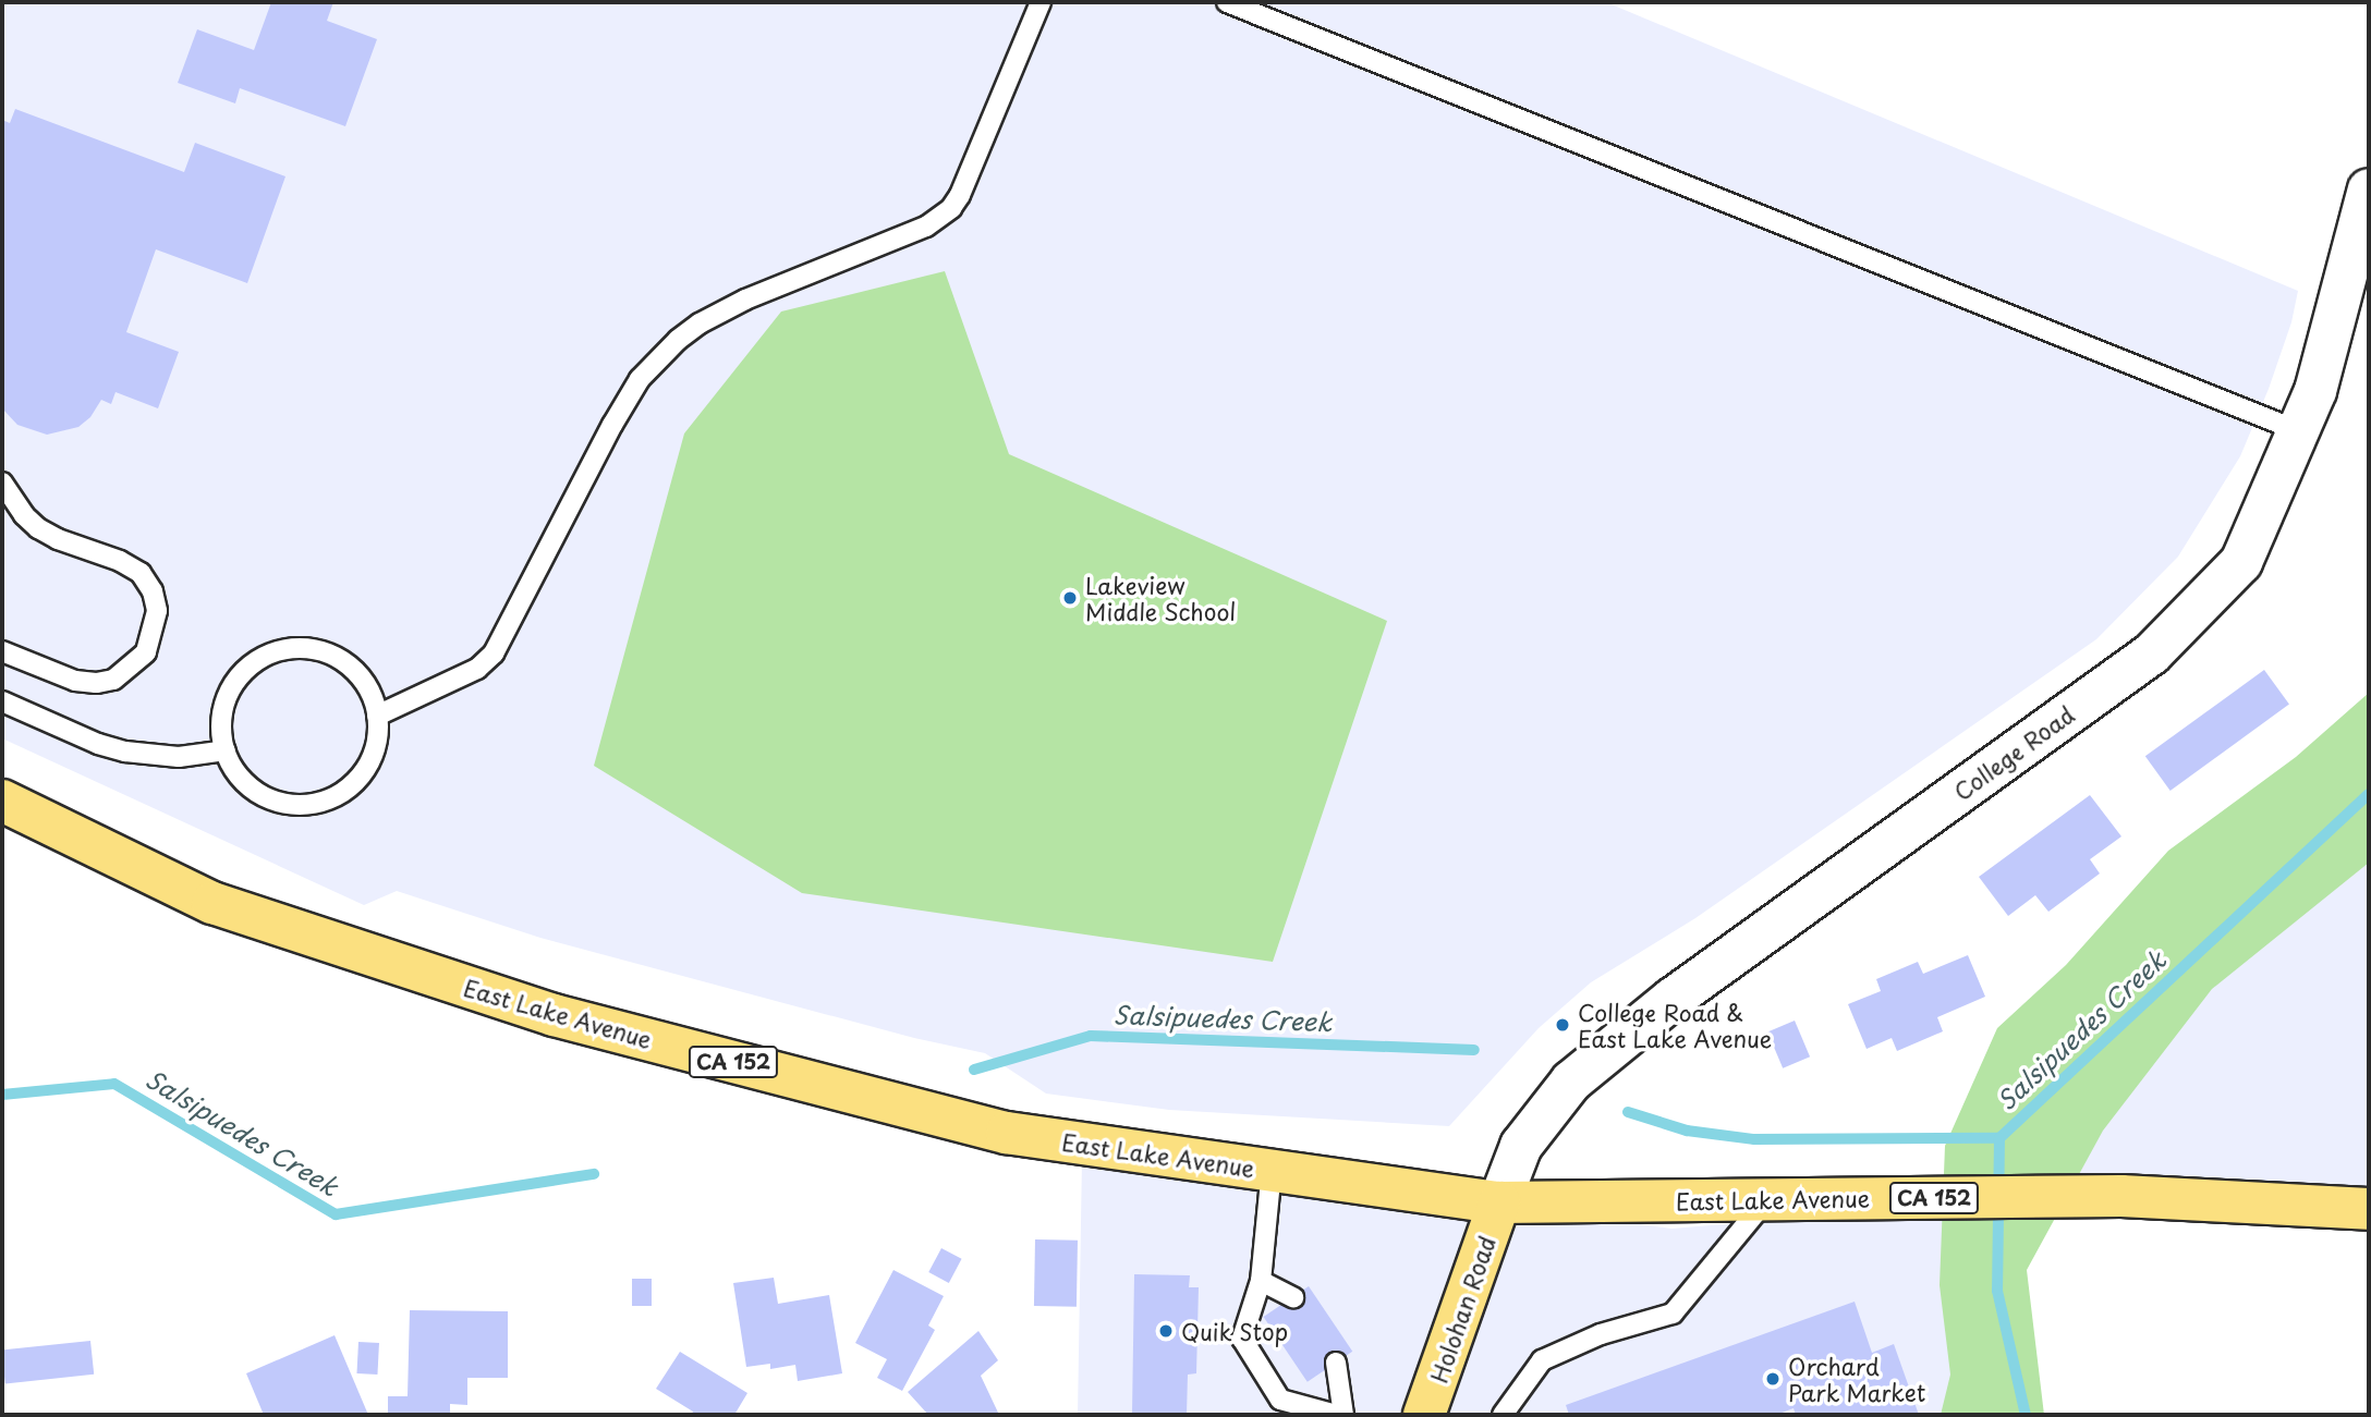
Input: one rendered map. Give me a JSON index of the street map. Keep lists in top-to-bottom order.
{
  "streets": {
    "main road": ["East Lake Avenue", "CA 152", "Holohan Road"],
    "street": ["College Road"]
  },
  "crossings": [
    ["College Road", "East Lake Avenue"],
    ["College Road", "Holohan Road"],
    ["East Lake Avenue", "Holohan Road"]
  ],
  "water": ["Salsipuedes Creek"],
  "places": [
    "Lakeview Middle School",
    "College Road & East Lake Avenue",
    "Quik Stop",
    "Orchard Park Market"
  ]
}
